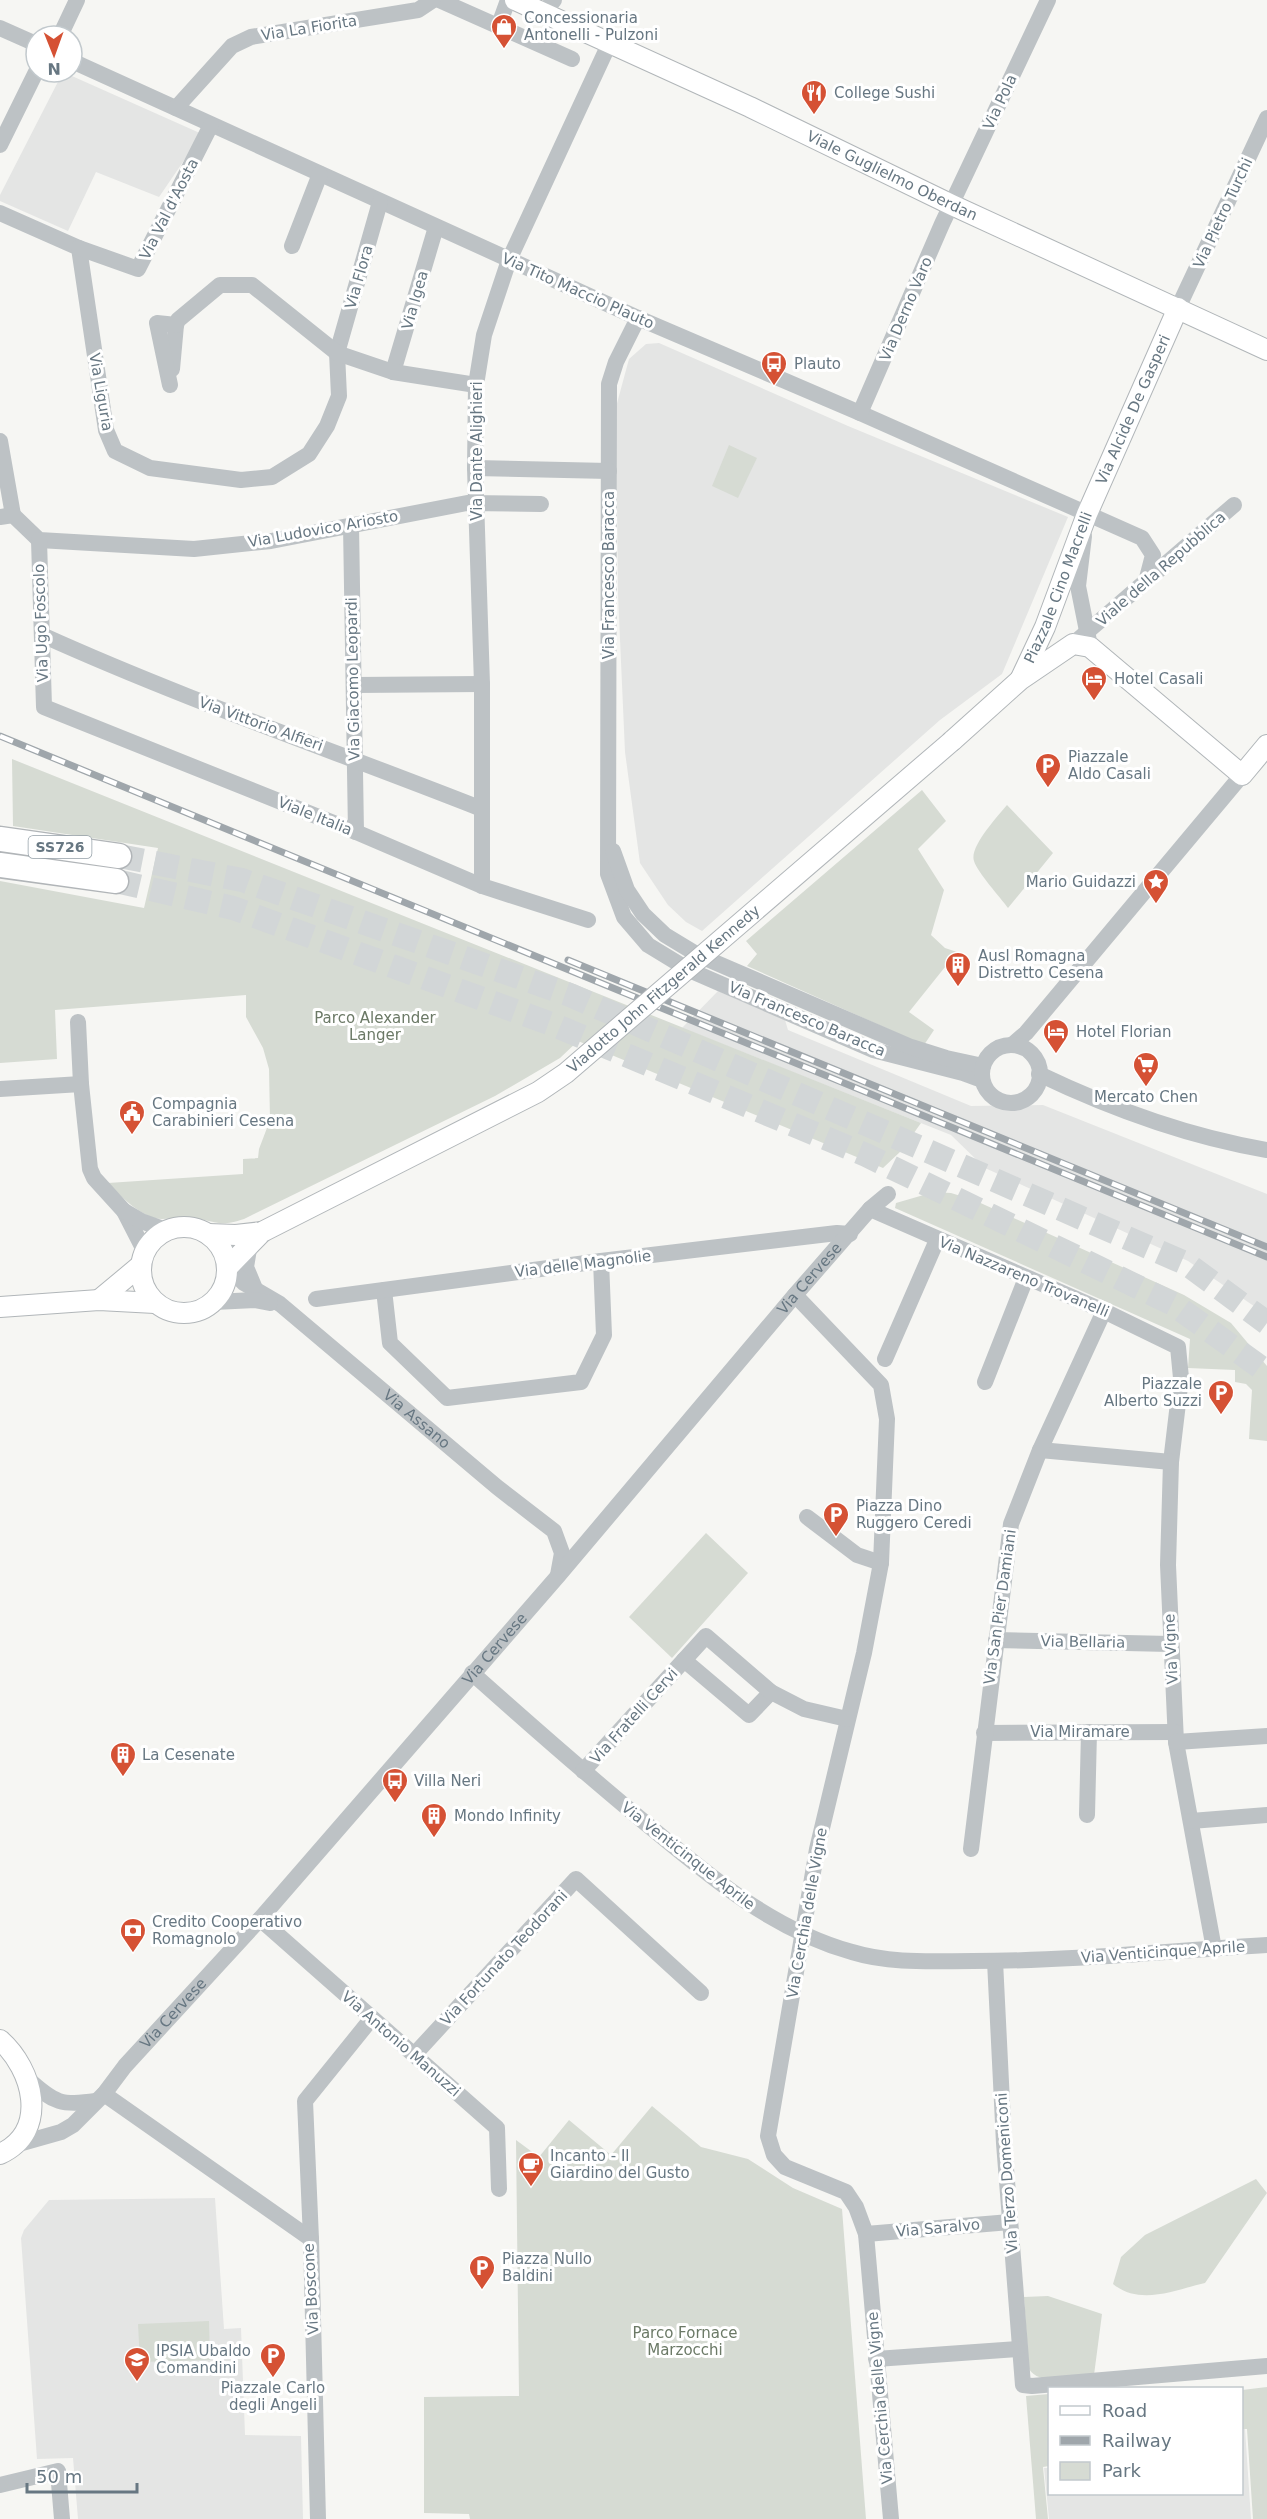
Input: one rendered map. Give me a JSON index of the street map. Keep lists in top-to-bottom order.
{
  "streets": {
    "highway": ["SS726"],
    "main road": [
      "Viale Guglielmo Oberdan",
      "Via Alcide De Gasperi",
      "Piazzale Cino Macrelli",
      "Viadotto John Fitzgerald Kennedy"
    ],
    "street": [
      "Via La Fiorita",
      "Via Pola",
      "Via Val d'Aosta",
      "Via Pietro Turchi",
      "Via Flora",
      "Via Tito Maccio Plauto",
      "Via Igea",
      "Via Derno Varo",
      "Via Liguria",
      "Via Dante Alighieri",
      "Via Ludovico Ariosto",
      "Viale della Repubblica",
      "Via Francesco Baracca",
      "Via Ugo Foscolo",
      "Via Giacomo Leopardi",
      "Via Vittorio Alfieri",
      "Viale Italia",
      "Via delle Magnolie",
      "Via Nazzareno Trovanelli",
      "Via Cervese",
      "Via Assano",
      "Via San Pier Damiani",
      "Via Bellaria",
      "Via Vigne",
      "Via Fratelli Cervi",
      "Via Miramare",
      "Via Venticinque Aprile",
      "Via Cerchia delle Vigne",
      "Via Fortunato Teodorani",
      "Via Antonio Manuzzi",
      "Via Terzo Domeniconi",
      "Via Saralvo",
      "Via Boscone"
    ]
  },
  "crossings": [
    ["Via La Fiorita", "Via Tito Maccio Plauto"],
    ["Via Pola", "Viale Guglielmo Oberdan"],
    ["Via Pola", "Via Derno Varo"],
    ["Viale Guglielmo Oberdan", "Via Pietro Turchi"],
    ["Viale Guglielmo Oberdan", "Via Derno Varo"],
    ["Viale Guglielmo Oberdan", "Via Alcide De Gasperi"],
    ["Viale Guglielmo Oberdan", "Via Dante Alighieri"],
    ["Via Val d'Aosta", "Via Tito Maccio Plauto"],
    ["Via Val d'Aosta", "Via Liguria"],
    ["Via Pietro Turchi", "Via Alcide De Gasperi"],
    ["Via Flora", "Via Tito Maccio Plauto"],
    ["Via Flora", "Via Liguria"],
    ["Via Tito Maccio Plauto", "Via Igea"],
    ["Via Tito Maccio Plauto", "Via Derno Varo"],
    ["Via Tito Maccio Plauto", "Via Alcide De Gasperi"],
    ["Via Tito Maccio Plauto", "Via Dante Alighieri"],
    ["Via Tito Maccio Plauto", "Via Francesco Baracca"],
    ["Via Tito Maccio Plauto", "Piazzale Cino Macrelli"],
    ["Via Alcide De Gasperi", "Piazzale Cino Macrelli"],
    ["Via Dante Alighieri", "Via Ludovico Ariosto"],
    ["Via Dante Alighieri", "Via Vittorio Alfieri"],
    ["Via Dante Alighieri", "Viale Italia"],
    ["Via Ludovico Ariosto", "Via Ugo Foscolo"],
    ["Via Ludovico Ariosto", "Via Giacomo Leopardi"],
    ["Viale della Repubblica", "Piazzale Cino Macrelli"],
    ["Piazzale Cino Macrelli", "Viadotto John Fitzgerald Kennedy"],
    ["Via Ugo Foscolo", "Via Vittorio Alfieri"],
    ["Via Ugo Foscolo", "Viale Italia"],
    ["Via Giacomo Leopardi", "Via Vittorio Alfieri"],
    ["Via Giacomo Leopardi", "Viale Italia"],
    ["Viadotto John Fitzgerald Kennedy", "Via Assano"],
    ["Via delle Magnolie", "Via Cervese"],
    ["Via Nazzareno Trovanelli", "Via Cervese"],
    ["Via Nazzareno Trovanelli", "Via San Pier Damiani"],
    ["Via Nazzareno Trovanelli", "Via Vigne"],
    ["Via Cervese", "Via Assano"],
    ["Via Cervese", "Via Venticinque Aprile"],
    ["Via Cervese", "Via Cerchia delle Vigne"],
    ["Via Cervese", "Via Antonio Manuzzi"],
    ["Via Cervese", "Via Boscone"],
    ["Via San Pier Damiani", "Via Bellaria"],
    ["Via San Pier Damiani", "Via Miramare"],
    ["Via Bellaria", "Via Vigne"],
    ["Via Vigne", "Via Miramare"],
    ["Via Vigne", "Via Venticinque Aprile"],
    ["Via Fratelli Cervi", "Via Venticinque Aprile"],
    ["Via Fratelli Cervi", "Via Cerchia delle Vigne"],
    ["Via Venticinque Aprile", "Via Cerchia delle Vigne"],
    ["Via Venticinque Aprile", "Via Terzo Domeniconi"],
    ["Via Cerchia delle Vigne", "Via Saralvo"],
    ["Via Fortunato Teodorani", "Via Antonio Manuzzi"],
    ["Via Terzo Domeniconi", "Via Saralvo"]
  ],
  "parks": ["Parco Alexander Langer", "Parco Fornace Marzocchi"],
  "places": {
    "shop": ["Concessionaria Antonelli - Pulzoni"],
    "restaurant": ["College Sushi"],
    "bus stop": ["Plauto", "Villa Neri"],
    "hotel": ["Hotel Casali", "Hotel Florian"],
    "parking": [
      "Piazzale Aldo Casali",
      "Piazzale Alberto Suzzi",
      "Piazza Dino Ruggero Ceredi",
      "Piazza Nullo Baldini",
      "Piazzale Carlo degli Angeli"
    ],
    "place": ["Mario Guidazzi"],
    "building": ["Ausl Romagna Distretto Cesena", "La Cesenate", "Mondo Infinity"],
    "supermarket": ["Mercato Chen"],
    "public building": ["Compagnia Carabinieri Cesena"],
    "bank": ["Credito Cooperativo Romagnolo"],
    "cafe": ["Incanto - Il Giardino del Gusto"],
    "school or university": ["IPSIA Ubaldo Comandini"]
  },
  "legend": ["Road", "Railway", "Park"],
  "scale_bar": "50 m",
  "north": "bottom"
}
